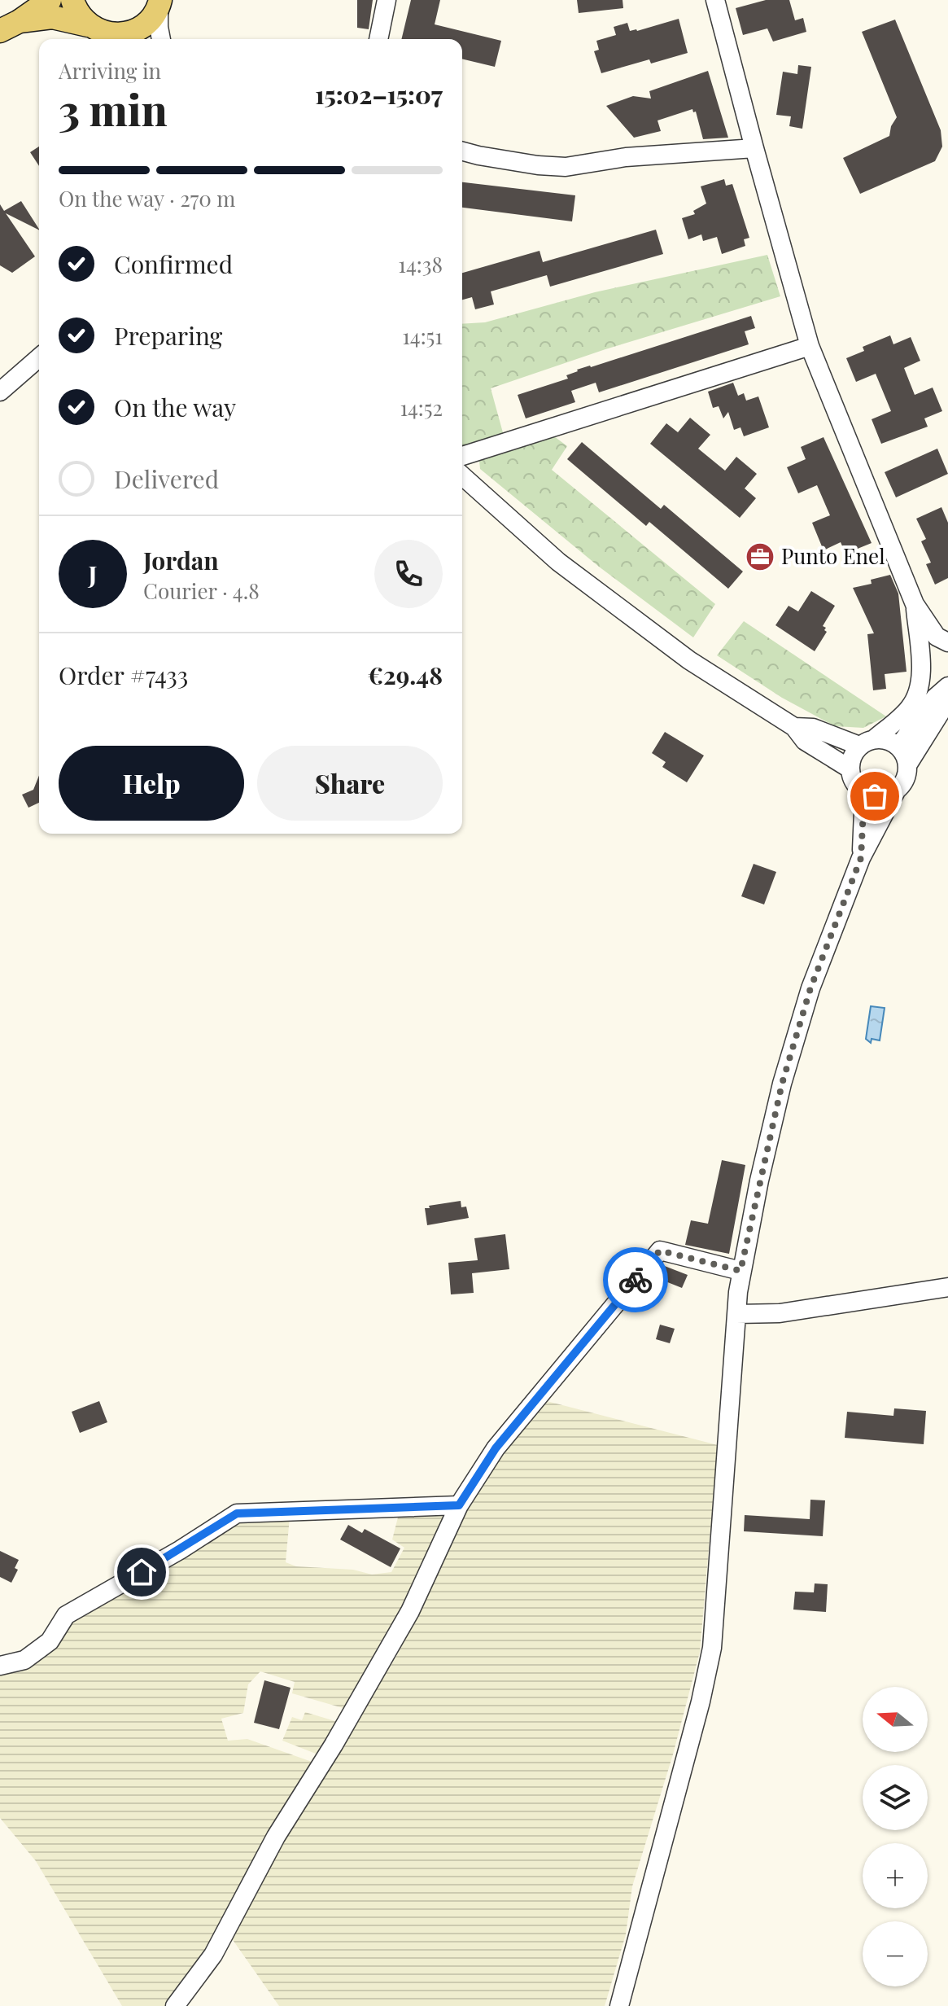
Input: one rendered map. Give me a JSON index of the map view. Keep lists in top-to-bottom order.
{
  "places": {
    "office": ["Punto Enel"]
  },
  "north": "left",
  "page": {
    "heading": ["3 min", "Arriving in", "15:02–15:07"],
    "panel": [
      "Jordan",
      "Courier · 4.8",
      "Order #7433",
      "€29.48"
    ],
    "bar": "On the way · 270 m",
    "list": [
      ["Confirmed", "14:38"],
      ["Preparing", "14:51"],
      ["On the way", "14:52"],
      "Delivered"
    ],
    "round": "J",
    "buttons": ["Help", "Share"],
    "map_buttons": ["+", "−"]
  }
}
